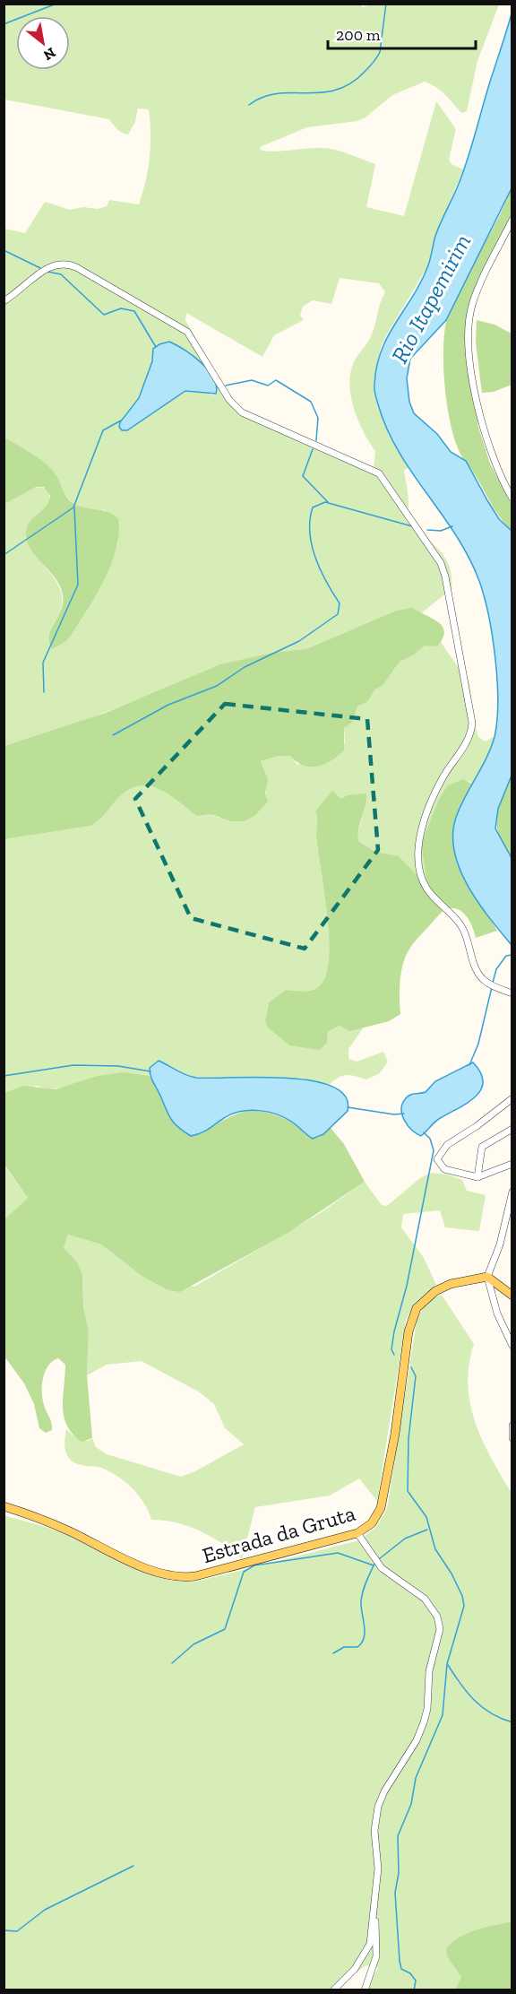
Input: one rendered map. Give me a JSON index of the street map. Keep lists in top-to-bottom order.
{
  "streets": {
    "main road": ["Estrada da Gruta"]
  },
  "water": ["Rio Itapemirim"],
  "scale_bar": "200 m",
  "north": "bottom right"
}
